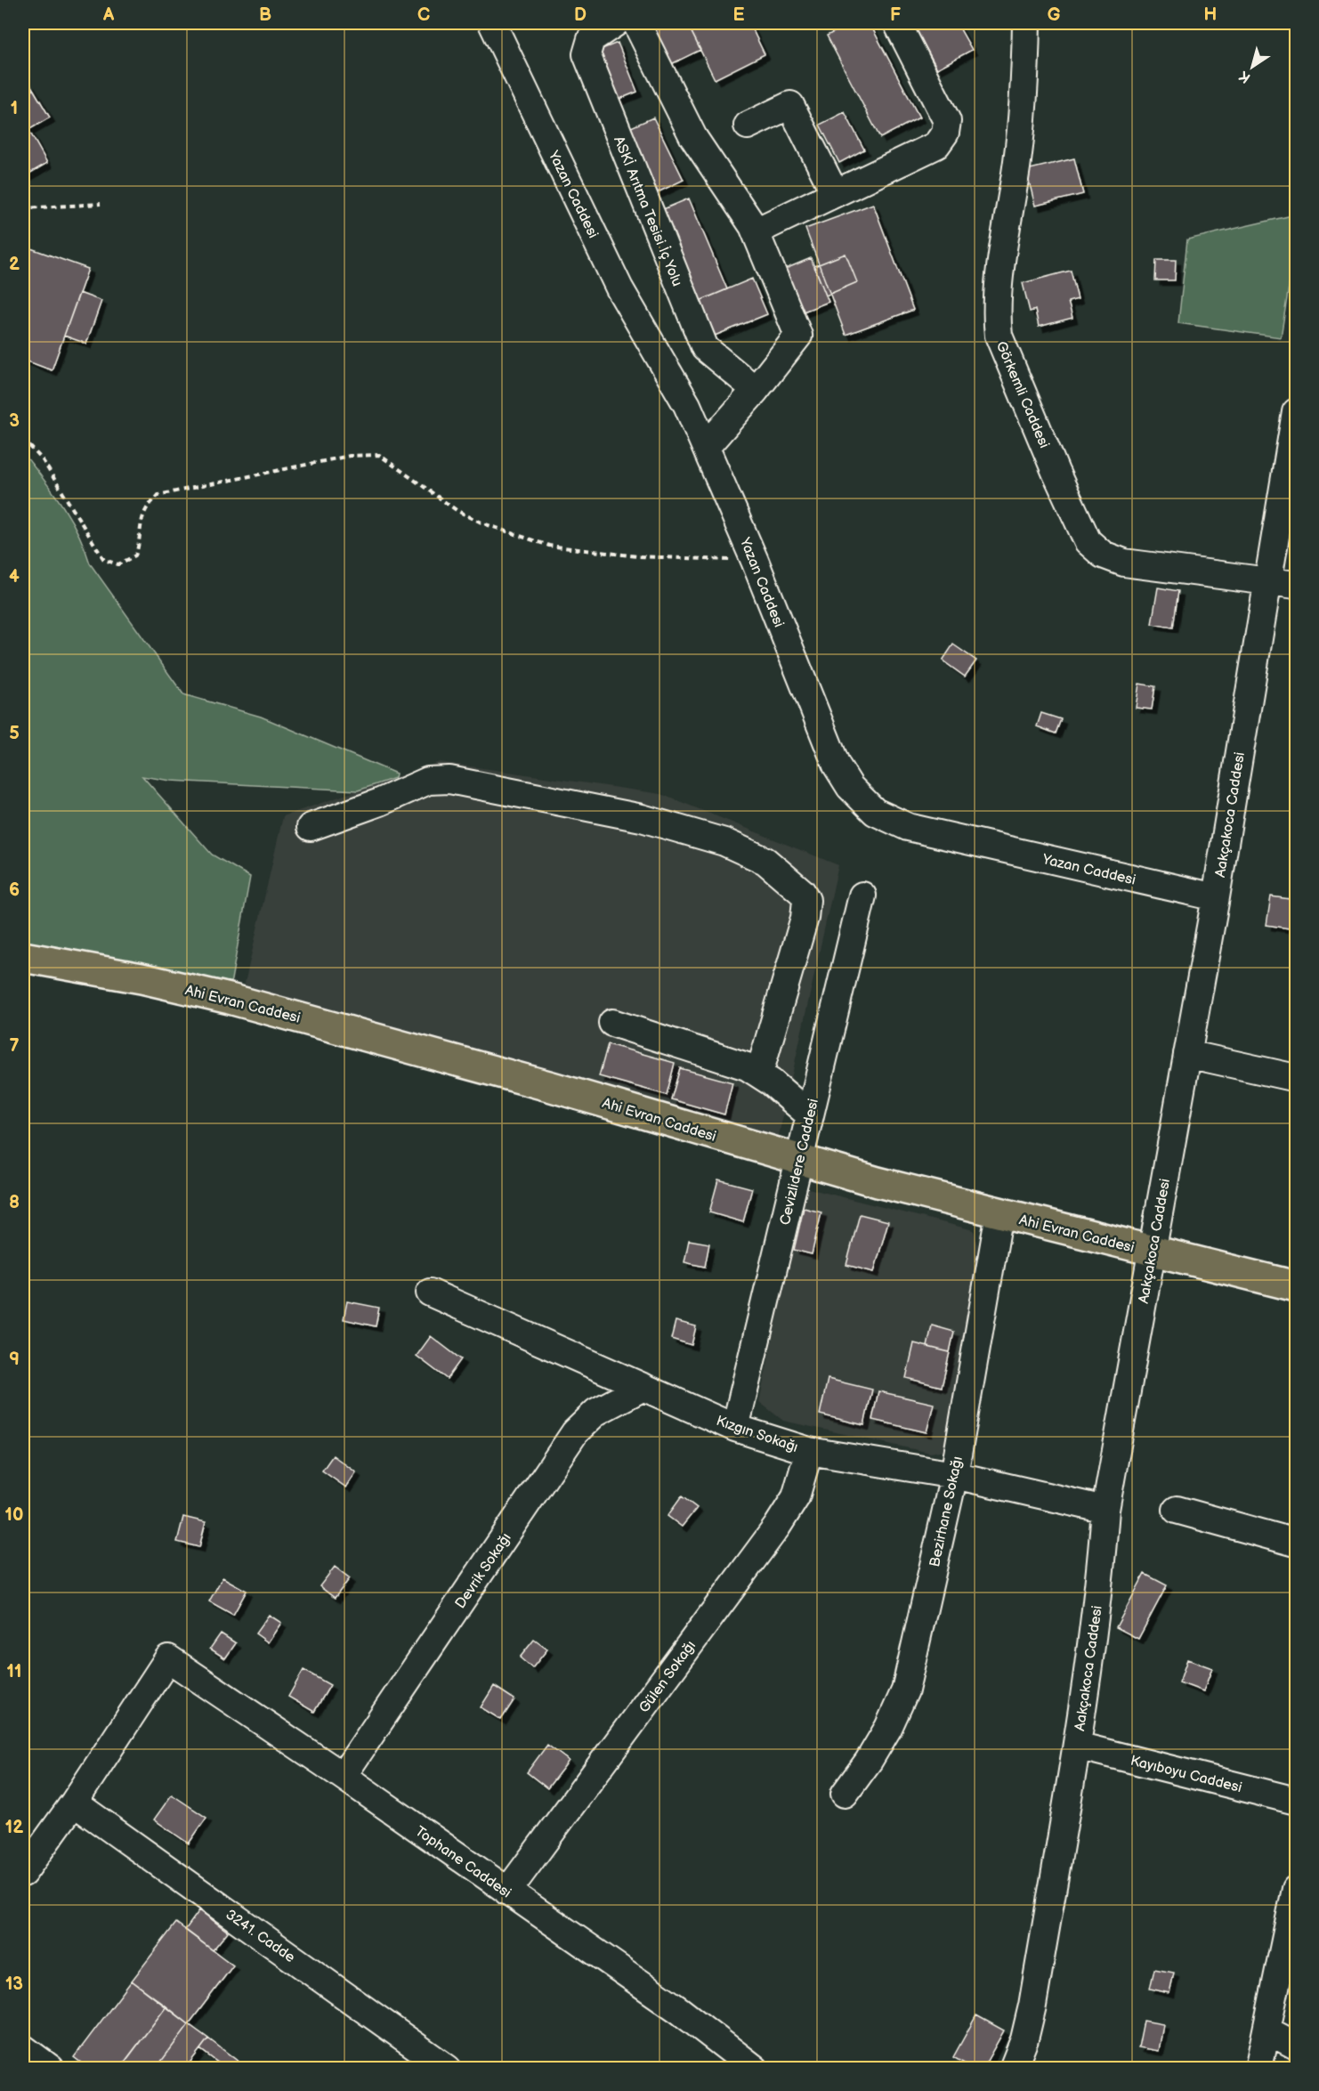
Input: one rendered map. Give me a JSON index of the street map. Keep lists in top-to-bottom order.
{
  "streets": {
    "main road": ["Ahi Evran Caddesi"],
    "street": [
      "Yazan Caddesi",
      "ASKİ Arıtma Tesisi İç Yolu",
      "Görkemli Caddesi",
      "Aakçakoca Caddesi",
      "Cevizlidere Caddesi",
      "Kızgın Sokağı",
      "Bezirhane Sokağı",
      "Devrik Sokağı",
      "Gülen Sokağı",
      "Kayıboyu Caddesi",
      "Tophane Caddesi",
      "3241. Cadde"
    ]
  },
  "crossings": [
    ["Yazan Caddesi", "Aakçakoca Caddesi"],
    ["Görkemli Caddesi", "Aakçakoca Caddesi"],
    ["Aakçakoca Caddesi", "Ahi Evran Caddesi"],
    ["Aakçakoca Caddesi", "Kızgın Sokağı"],
    ["Aakçakoca Caddesi", "Kayıboyu Caddesi"],
    ["Ahi Evran Caddesi", "Cevizlidere Caddesi"],
    ["Ahi Evran Caddesi", "Bezirhane Sokağı"],
    ["Cevizlidere Caddesi", "Kızgın Sokağı"],
    ["Kızgın Sokağı", "Bezirhane Sokağı"],
    ["Kızgın Sokağı", "Devrik Sokağı"],
    ["Kızgın Sokağı", "Gülen Sokağı"],
    ["Devrik Sokağı", "Tophane Caddesi"],
    ["Gülen Sokağı", "Tophane Caddesi"],
    ["Tophane Caddesi", "3241. Cadde"]
  ],
  "north": "bottom left",
  "grid": {
    "columns": [
      "A",
      "B",
      "C",
      "D",
      "E",
      "F",
      "G",
      "H"
    ],
    "rows": [
      "1",
      "2",
      "3",
      "4",
      "5",
      "6",
      "7",
      "8",
      "9",
      "10",
      "11",
      "12",
      "13"
    ]
  }
}
